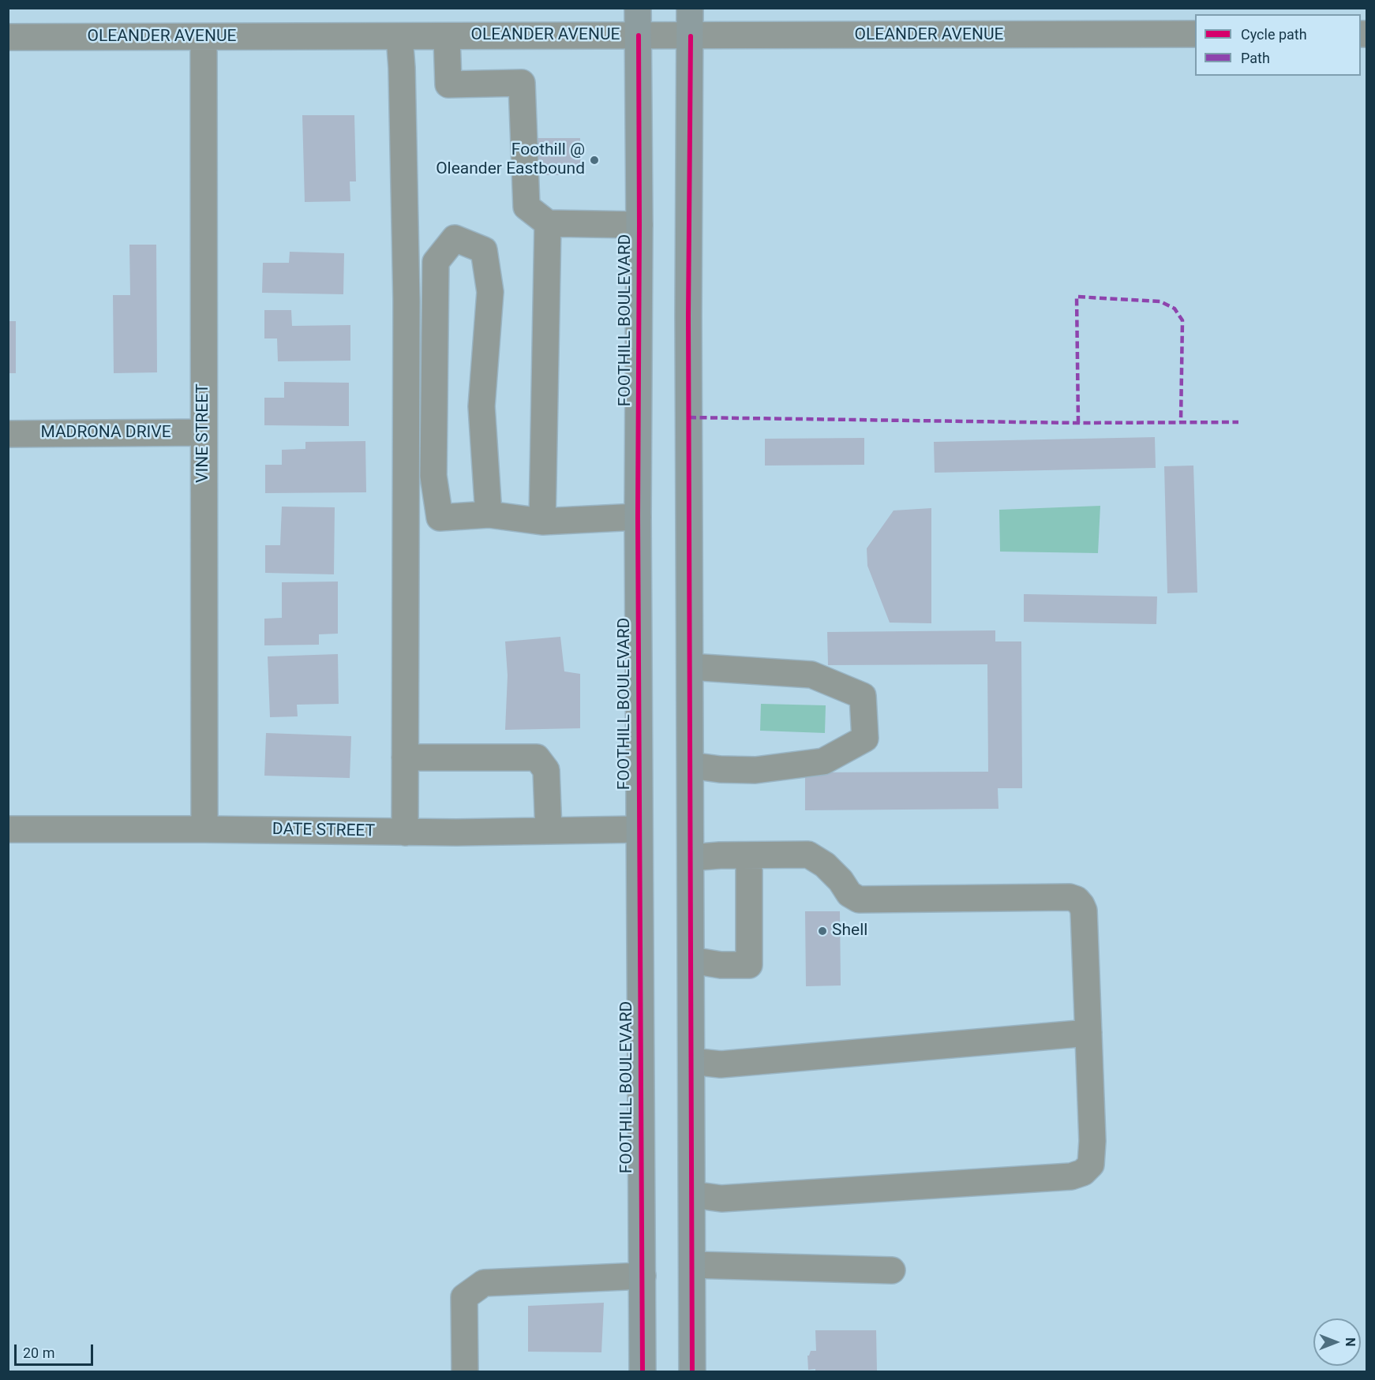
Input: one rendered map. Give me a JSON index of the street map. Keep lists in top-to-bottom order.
{
  "streets": {
    "main road": ["FOOTHILL BOULEVARD"],
    "street": [
      "OLEANDER AVENUE",
      "MADRONA DRIVE",
      "VINE STREET",
      "DATE STREET"
    ]
  },
  "crossings": [
    ["OLEANDER AVENUE", "FOOTHILL BOULEVARD"],
    ["OLEANDER AVENUE", "VINE STREET"],
    ["FOOTHILL BOULEVARD", "DATE STREET"],
    ["MADRONA DRIVE", "VINE STREET"],
    ["VINE STREET", "DATE STREET"]
  ],
  "places": ["Foothill @ Oleander Eastbound", "Shell"],
  "legend": ["Cycle path", "Path"],
  "scale_bar": "20 m",
  "north": "right"
}
